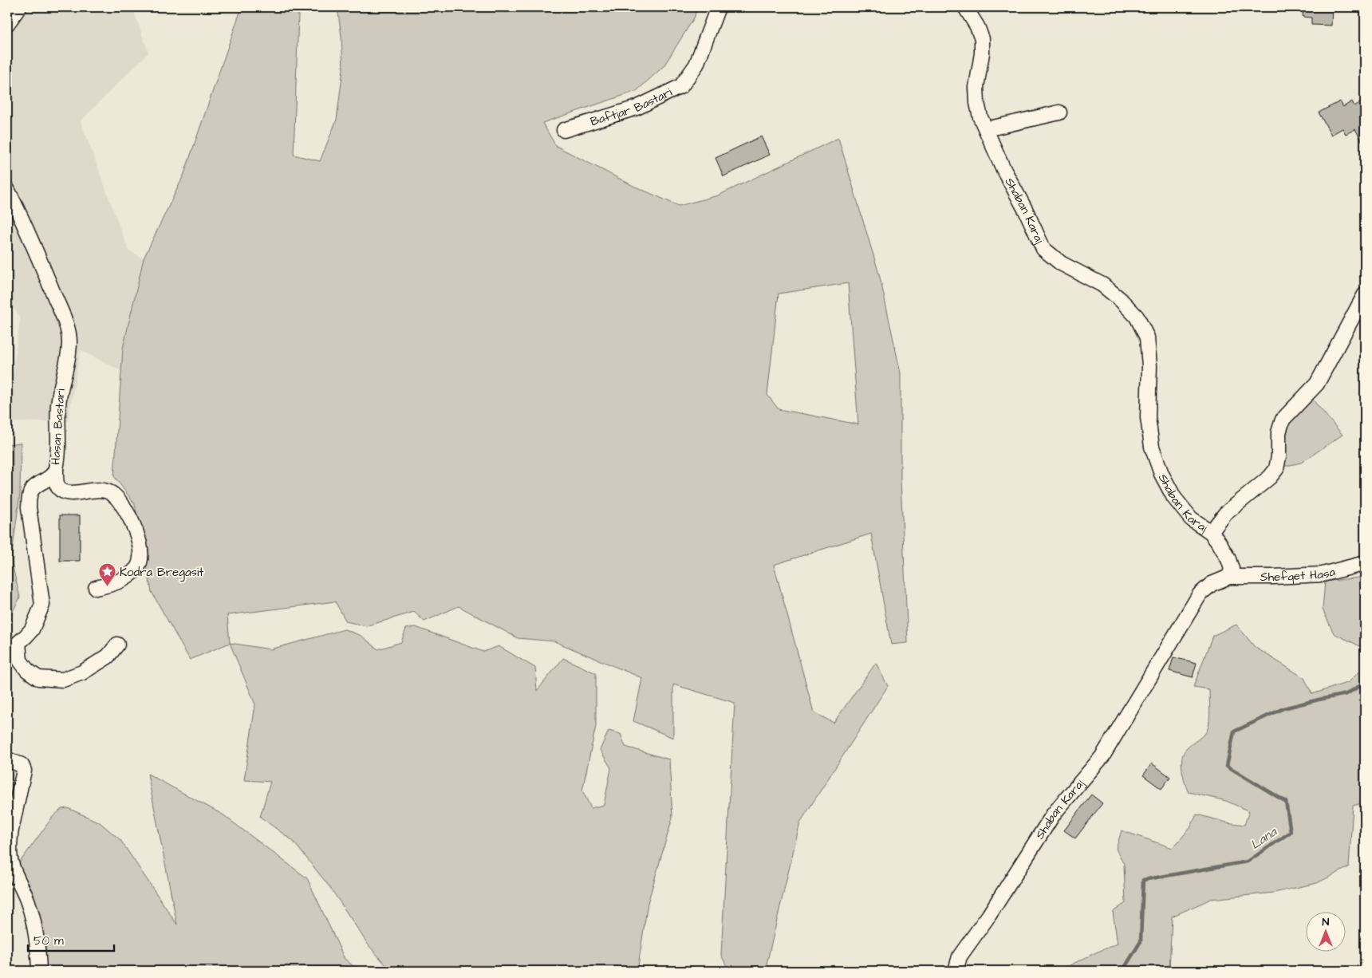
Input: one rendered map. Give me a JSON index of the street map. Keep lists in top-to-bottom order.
{
  "streets": {
    "street": [
      "Baftjar Bastari",
      "Shaban Karaj",
      "Hasan Bastari",
      "Shefqet Hasa"
    ]
  },
  "crossings": [
    ["Shaban Karaj", "Shefqet Hasa"]
  ],
  "water": ["Lana"],
  "places": {
    "place": ["Kodra Bregasit"]
  },
  "scale_bar": "50 m",
  "north": "top"
}
